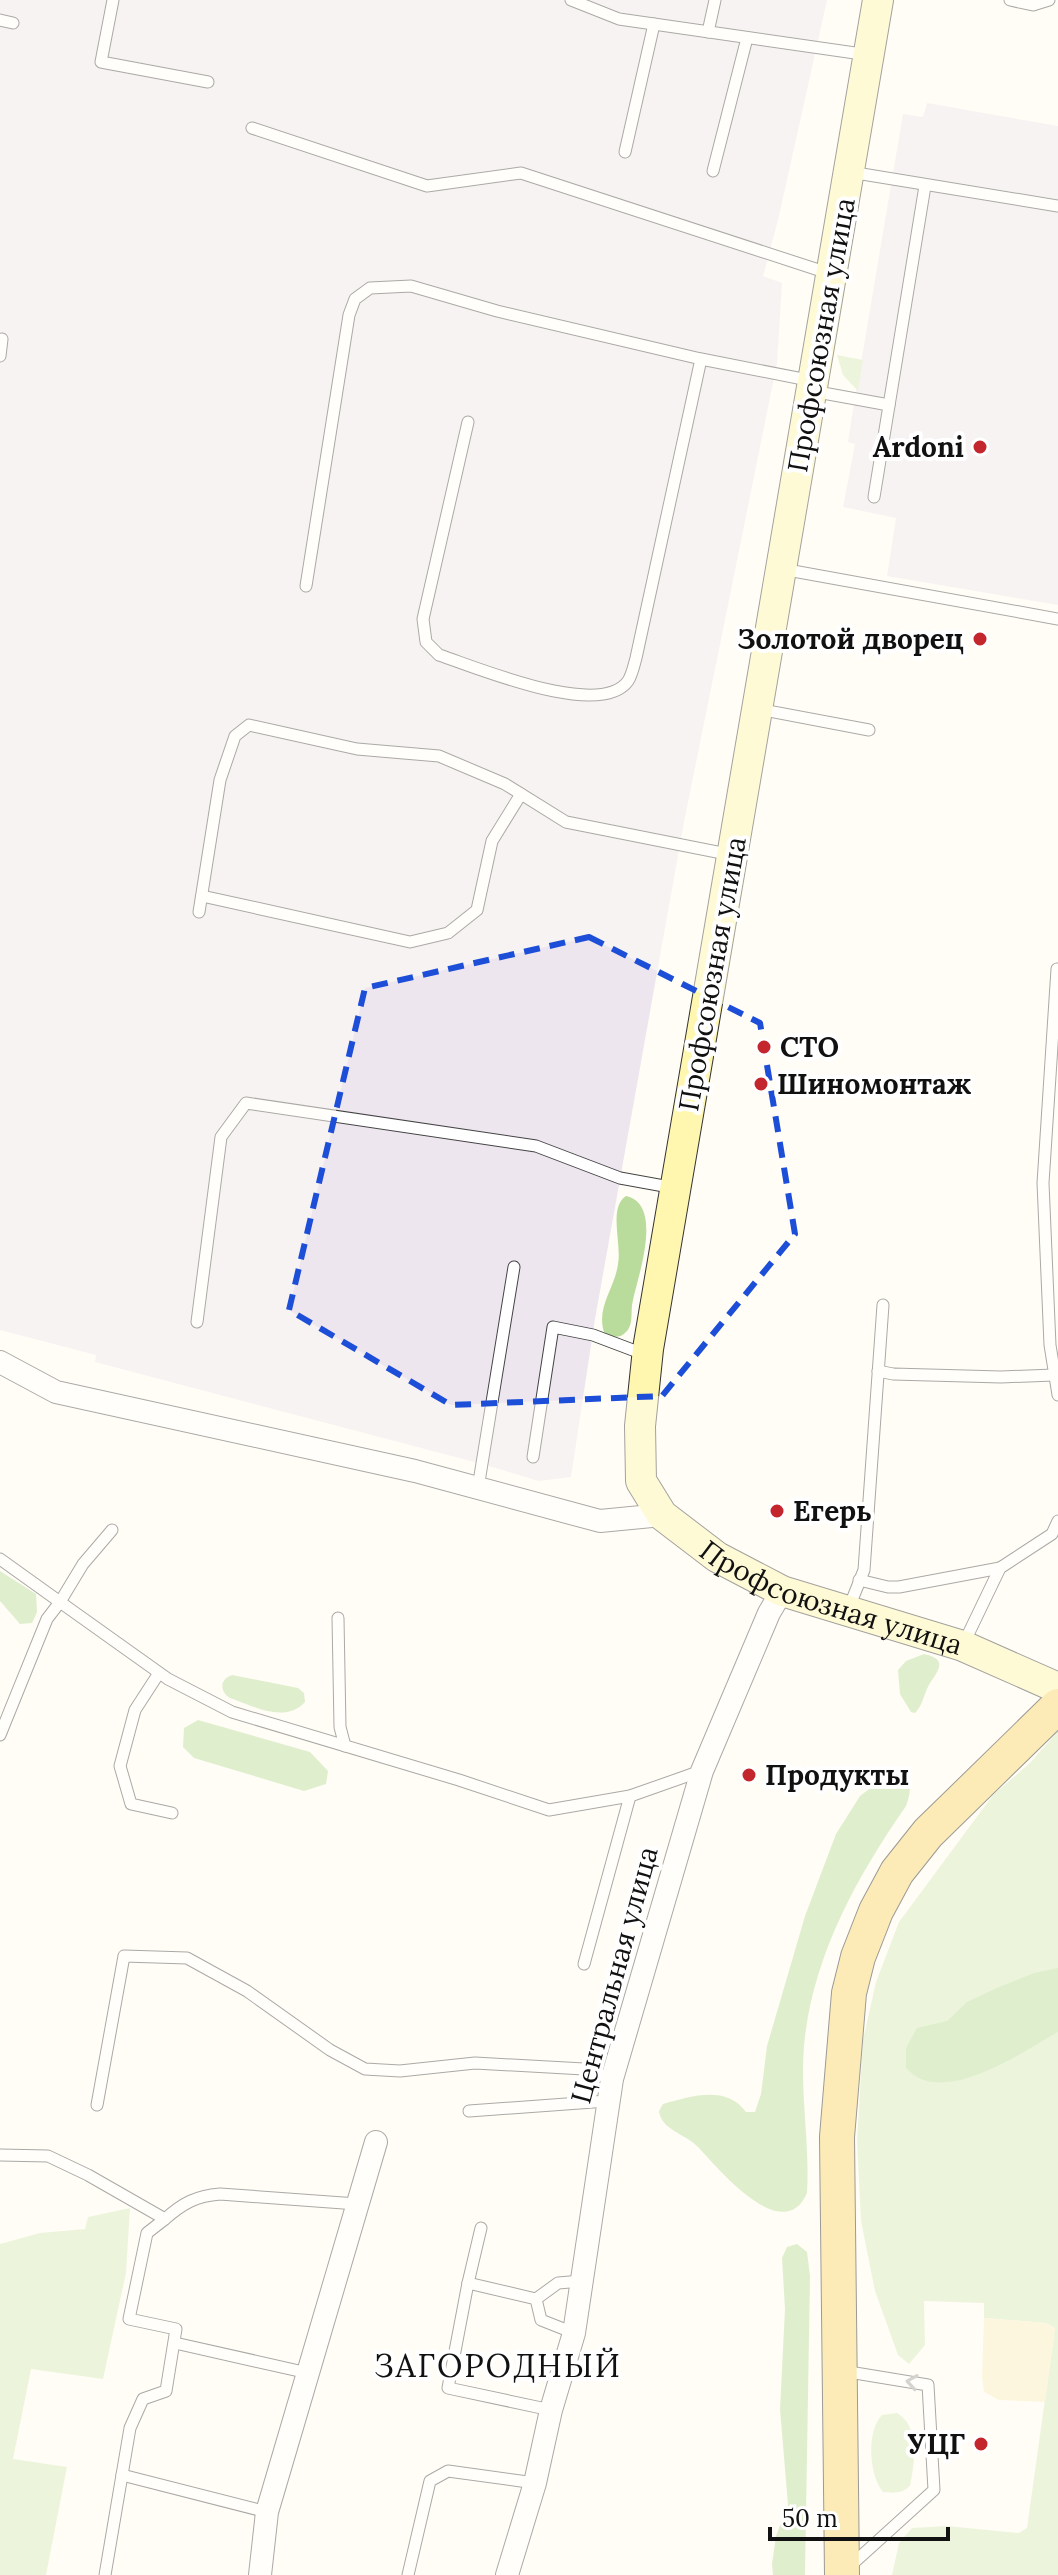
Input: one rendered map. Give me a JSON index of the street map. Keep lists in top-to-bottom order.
{
  "streets": {
    "street": ["Профсоюзная улица", "Центральная улица"]
  },
  "crossings": [
    ["Профсоюзная улица", "Центральная улица"]
  ],
  "districts": ["ЗАГОРОДНЫЙ"],
  "places": [
    "Ardoni",
    "Золотой дворец",
    "СТО",
    "Шиномонтаж",
    "Егерь",
    "Продукты",
    "УЦГ"
  ],
  "scale_bar": "50 m"
}
